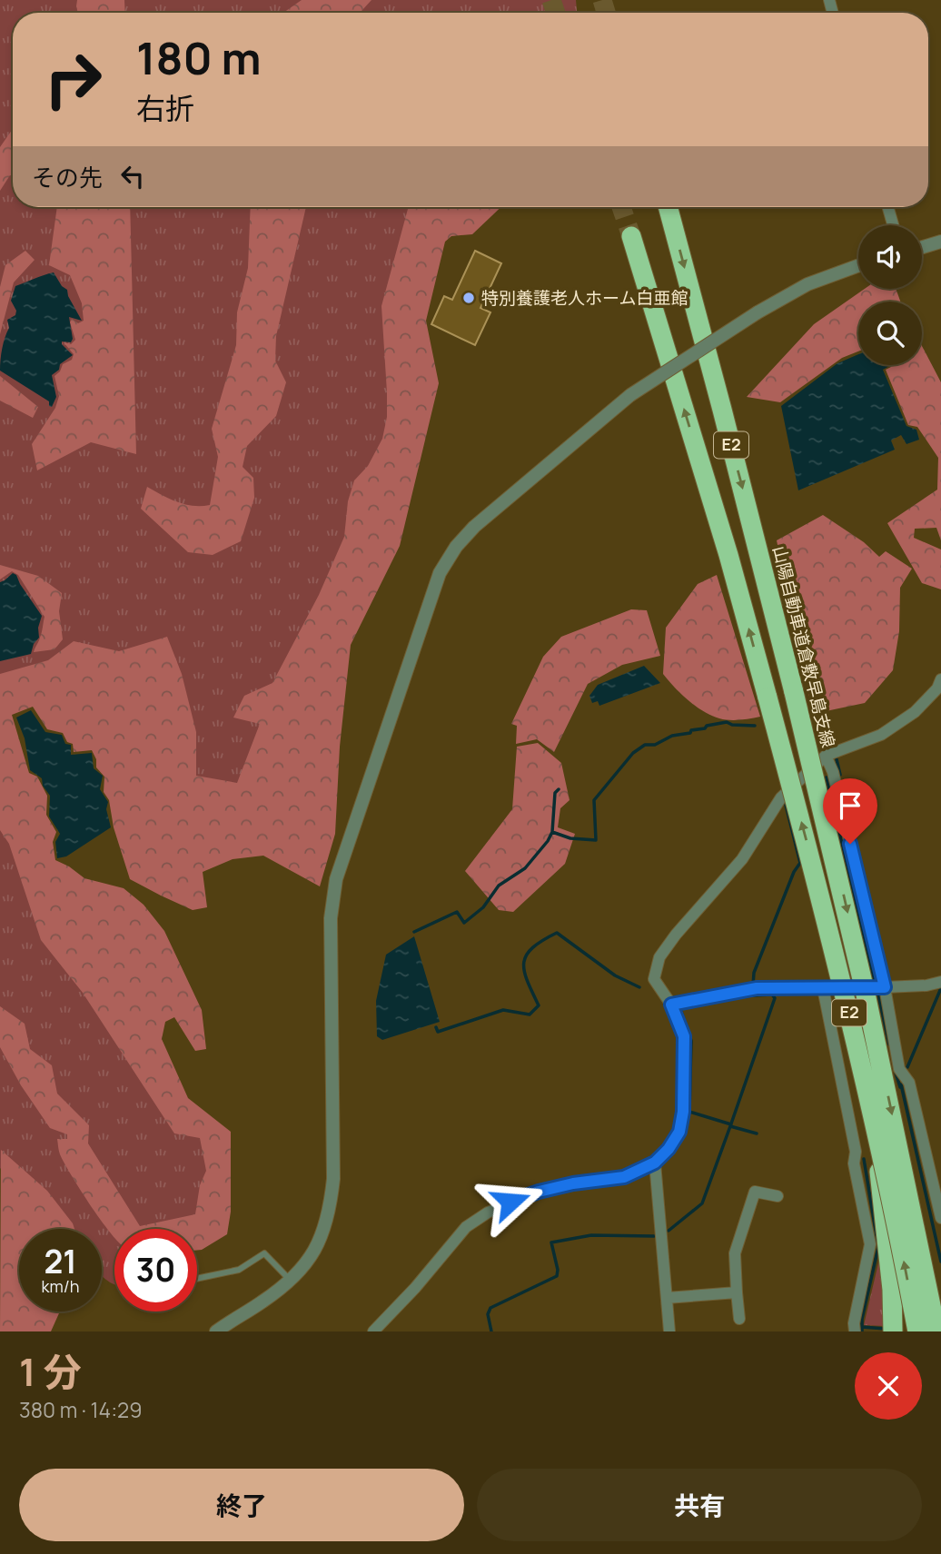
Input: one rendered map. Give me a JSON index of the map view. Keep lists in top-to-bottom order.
{
  "streets": {
    "highway": ["E2", "山陽自動車道倉敷早島支線"]
  },
  "places": ["特別養護老人ホーム白亜館"],
  "page": {
    "turn": ["180 m", "右折"],
    "then": "その先",
    "speed": "21 km/h",
    "limit": "30",
    "heading": ["1 分", "380 m · 14:29"],
    "buttons": ["終了", "共有"]
  }
}
